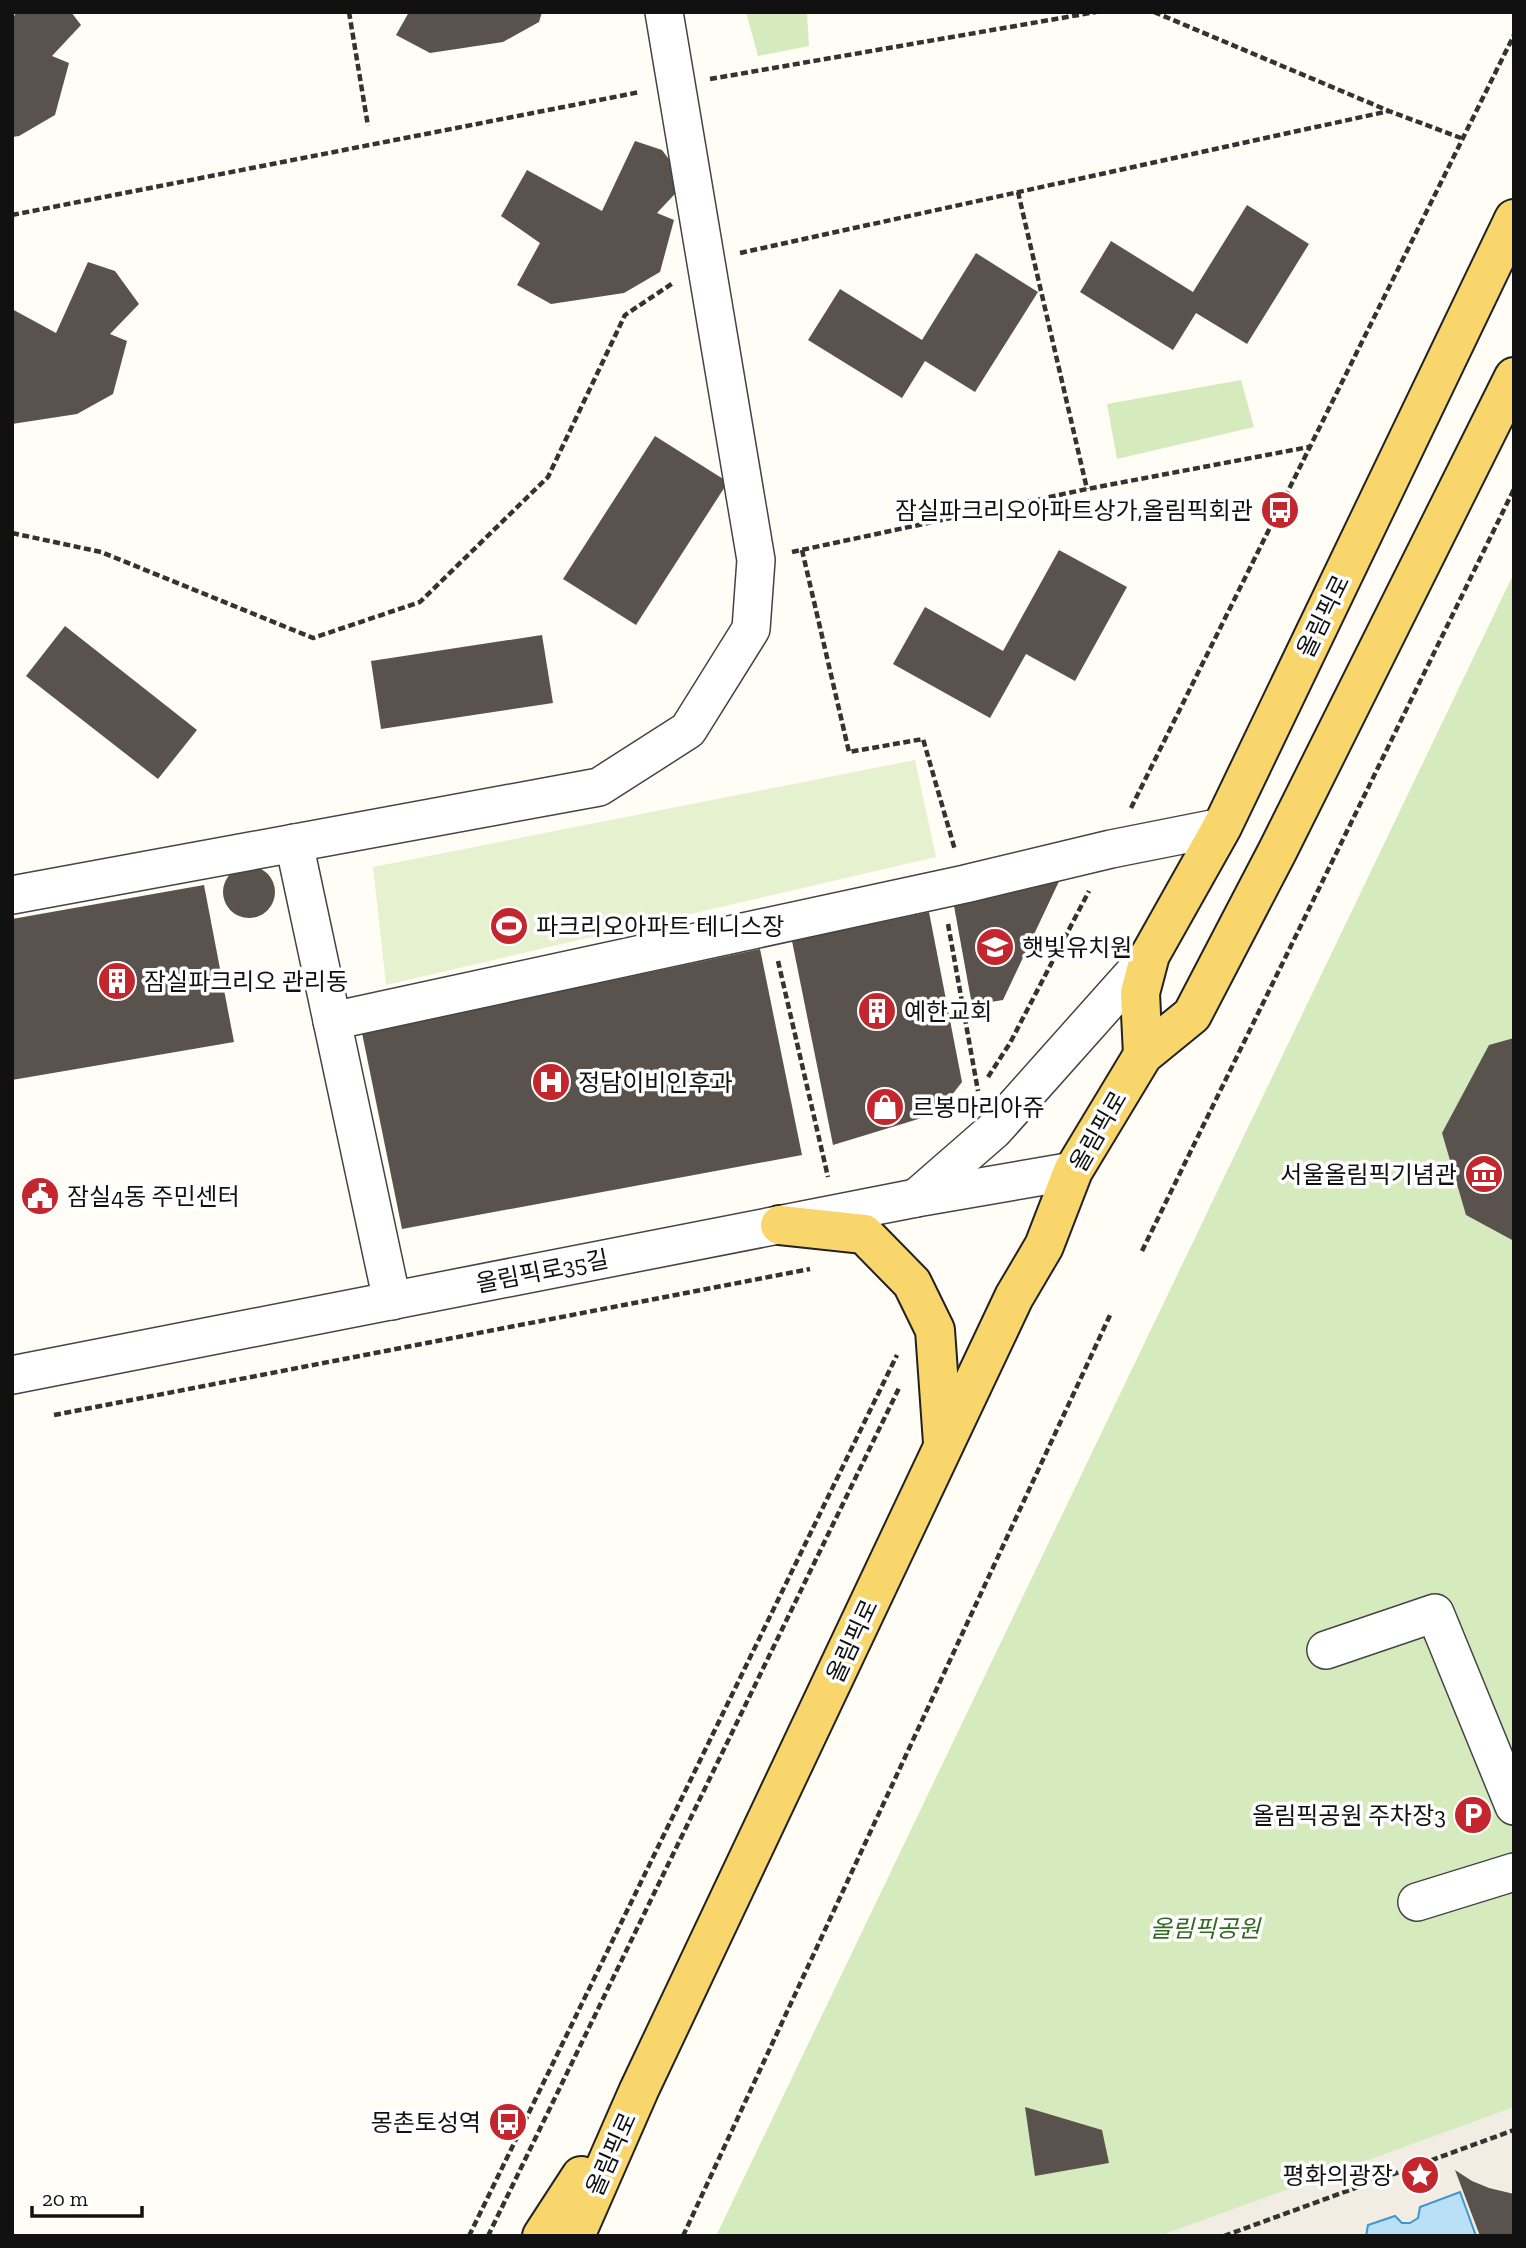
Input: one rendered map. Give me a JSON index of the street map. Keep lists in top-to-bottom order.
{
  "streets": {
    "main road": ["올림픽로"],
    "street": ["올림픽로35길"]
  },
  "crossings": [
    ["올림픽로", "올림픽로35길"]
  ],
  "parks": ["올림픽공원"],
  "places": {
    "bus stop": ["잠실파크리오아파트상가,올림픽회관", "몽촌토성역"],
    "sports": ["파크리오아파트 테니스장"],
    "school or university": ["햇빛유치원"],
    "building": ["잠실파크리오 관리동", "예한교회"],
    "hospital": ["정담이비인후과"],
    "shop": ["르봉마리아쥬"],
    "museum": ["서울올림픽기념관"],
    "public building": ["잠실4동 주민센터"],
    "parking": ["올림픽공원 주차장3"],
    "place": ["평화의광장"]
  },
  "scale_bar": "20 m"
}
